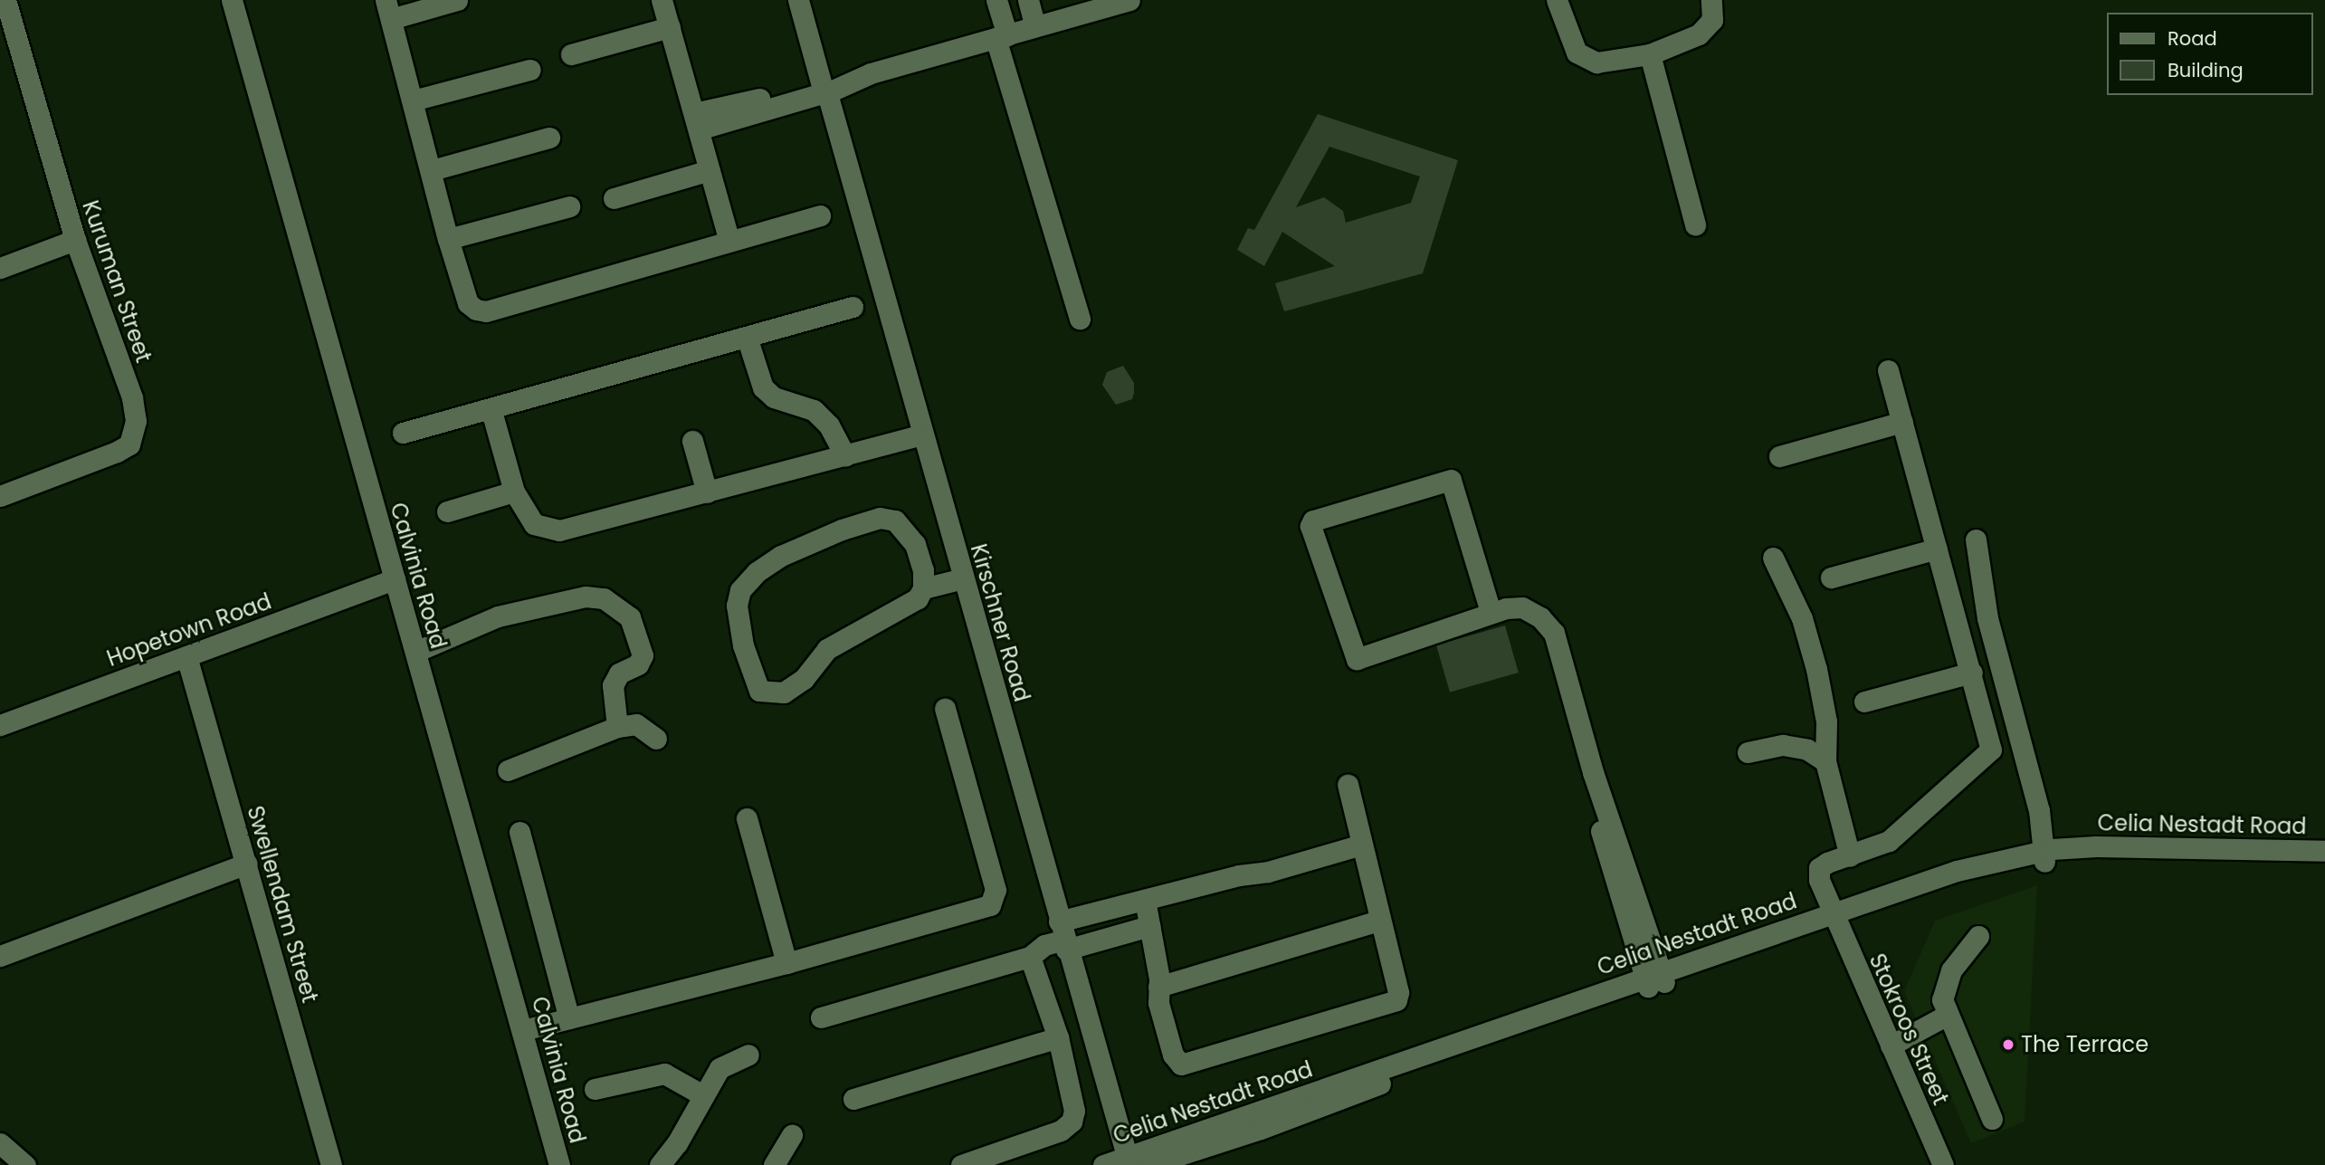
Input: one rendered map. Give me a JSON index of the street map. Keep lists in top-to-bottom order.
{
  "streets": {
    "street": [
      "Kuruman Street",
      "Calvinia Road",
      "Kirschner Road",
      "Hopetown Road",
      "Celia Nestadt Road",
      "Swellendam Street",
      "Stokroos Street"
    ]
  },
  "crossings": [
    ["Calvinia Road", "Hopetown Road"],
    ["Kirschner Road", "Celia Nestadt Road"],
    ["Hopetown Road", "Swellendam Street"],
    ["Celia Nestadt Road", "Stokroos Street"]
  ],
  "places": ["The Terrace"],
  "legend": ["Road", "Building"]
}
